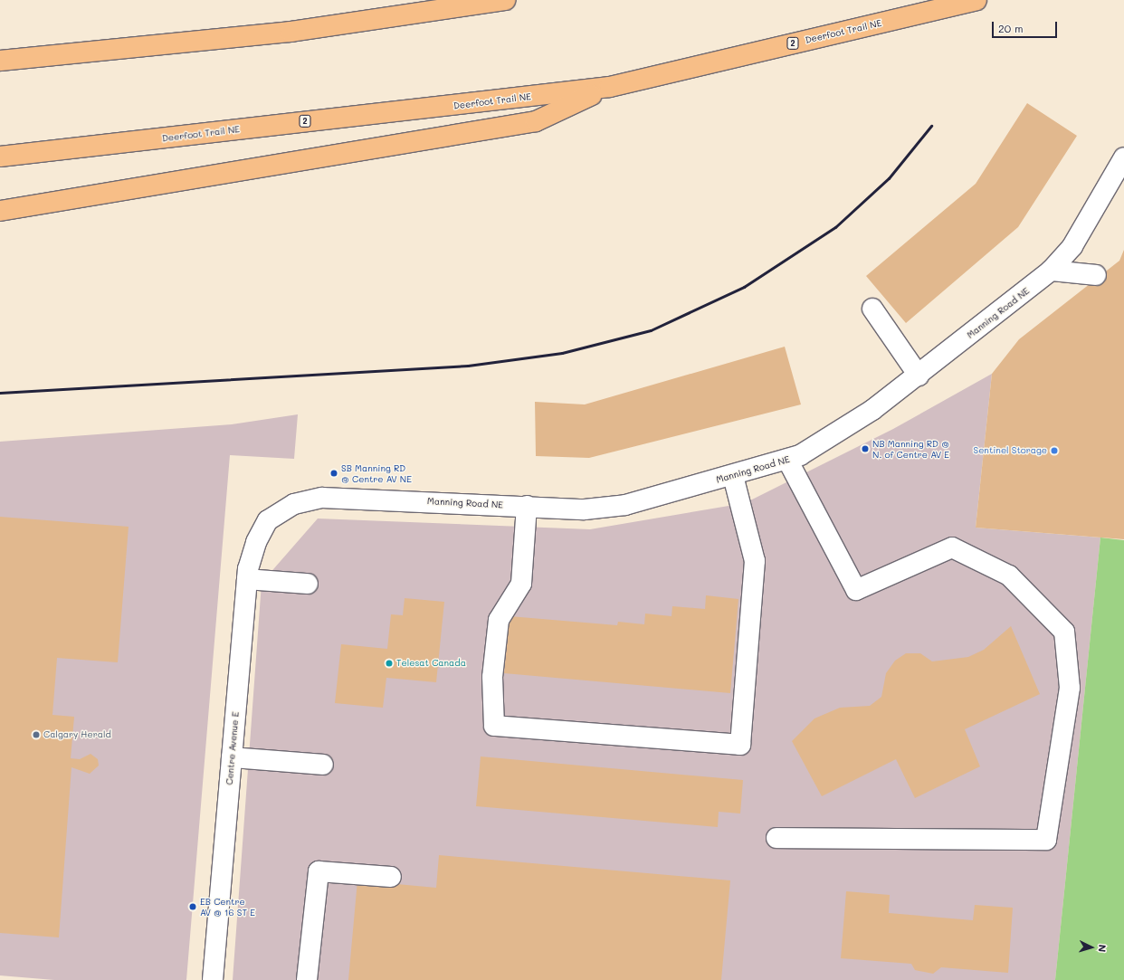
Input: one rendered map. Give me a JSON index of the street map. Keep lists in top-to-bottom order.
{
  "streets": {
    "highway": ["Deerfoot Trail NE", "2"],
    "street": ["Manning Road NE", "Centre Avenue E"]
  },
  "crossings": [
    ["Manning Road NE", "Centre Avenue E"]
  ],
  "places": [
    "NB Manning RD @ N. of Centre AV E",
    "Sentinel Storage",
    "SB Manning RD @ Centre AV NE",
    "Telesat Canada",
    "Calgary Herald",
    "EB Centre AV @ 16 ST E"
  ],
  "scale_bar": "20 m",
  "north": "right"
}
